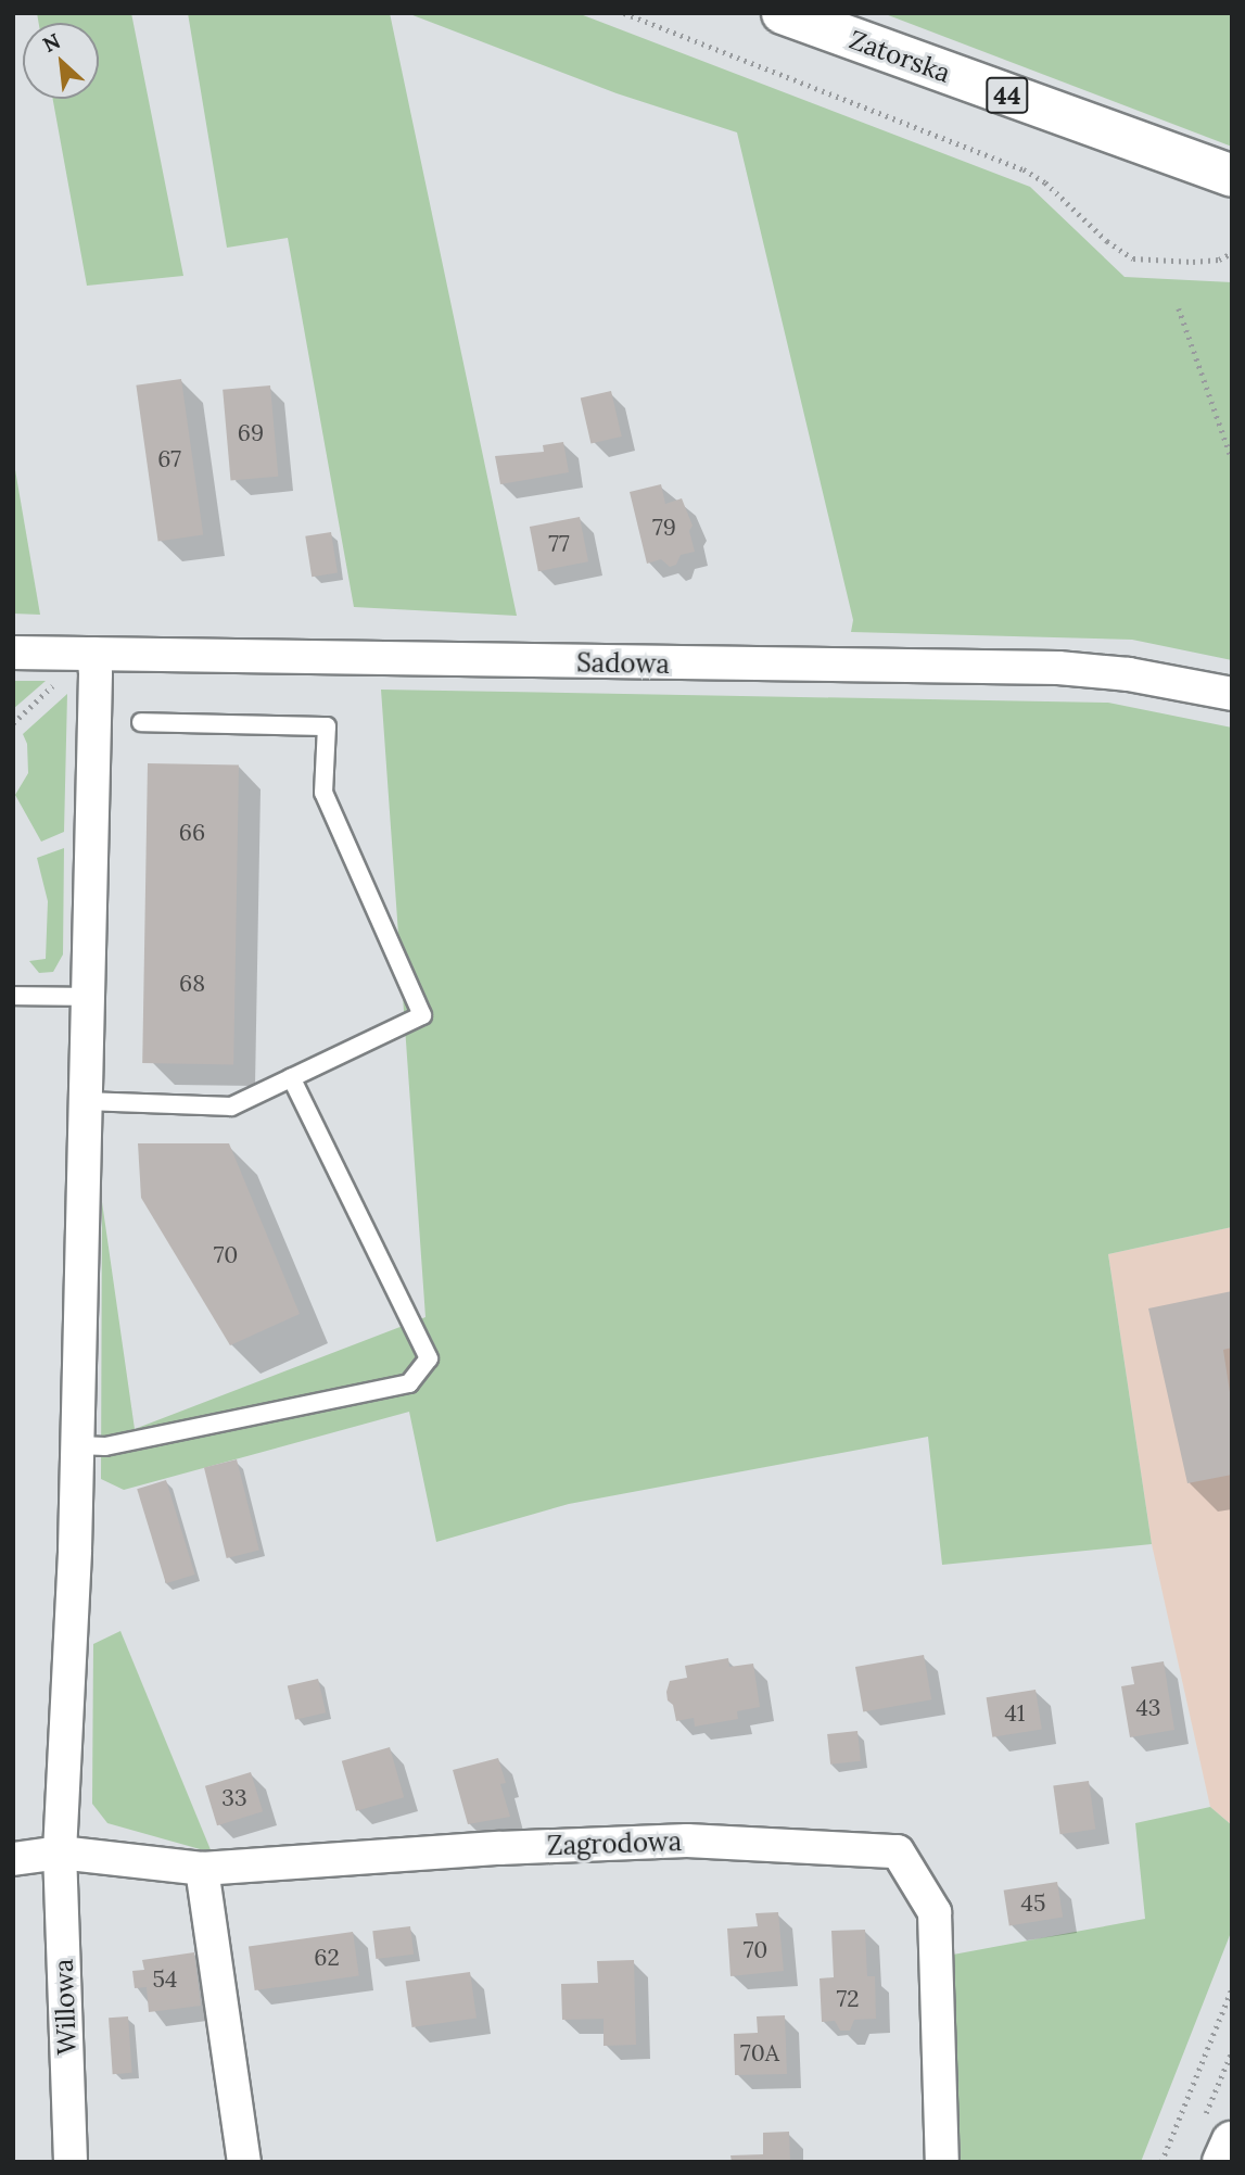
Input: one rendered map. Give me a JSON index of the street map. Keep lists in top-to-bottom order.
{
  "streets": {
    "main road": ["Zatorska", "44"],
    "street": ["Sadowa", "Zagrodowa", "Willowa"]
  },
  "crossings": [
    ["Sadowa", "Willowa"],
    ["Zagrodowa", "Willowa"]
  ],
  "house_numbers": [
    "69",
    "67",
    "79",
    "77",
    "66",
    "68",
    "70",
    "43",
    "41",
    "33",
    "45",
    "70",
    "62",
    "54",
    "72",
    "70A"
  ],
  "north": "top left"
}
